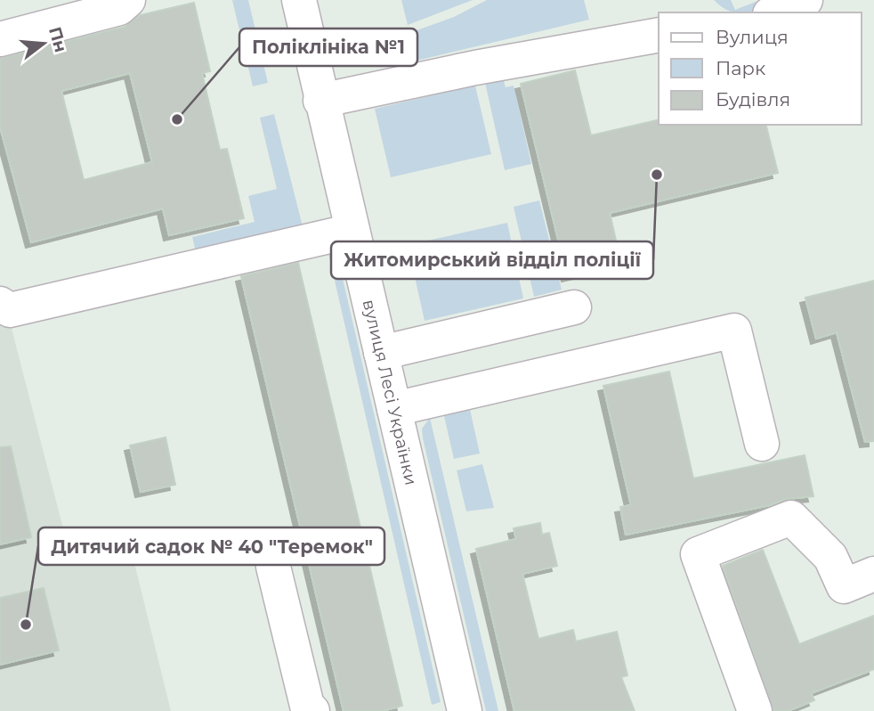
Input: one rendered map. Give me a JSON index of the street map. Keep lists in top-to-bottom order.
{
  "streets": {
    "street": ["вулиця Лесі Українки"]
  },
  "places": ["Поліклініка №1", "Житомирський відділ поліції", "Дитячий садок № 40 \"Теремок\""],
  "legend": ["Вулиця", "Парк", "Будівля"],
  "north": "right"
}
